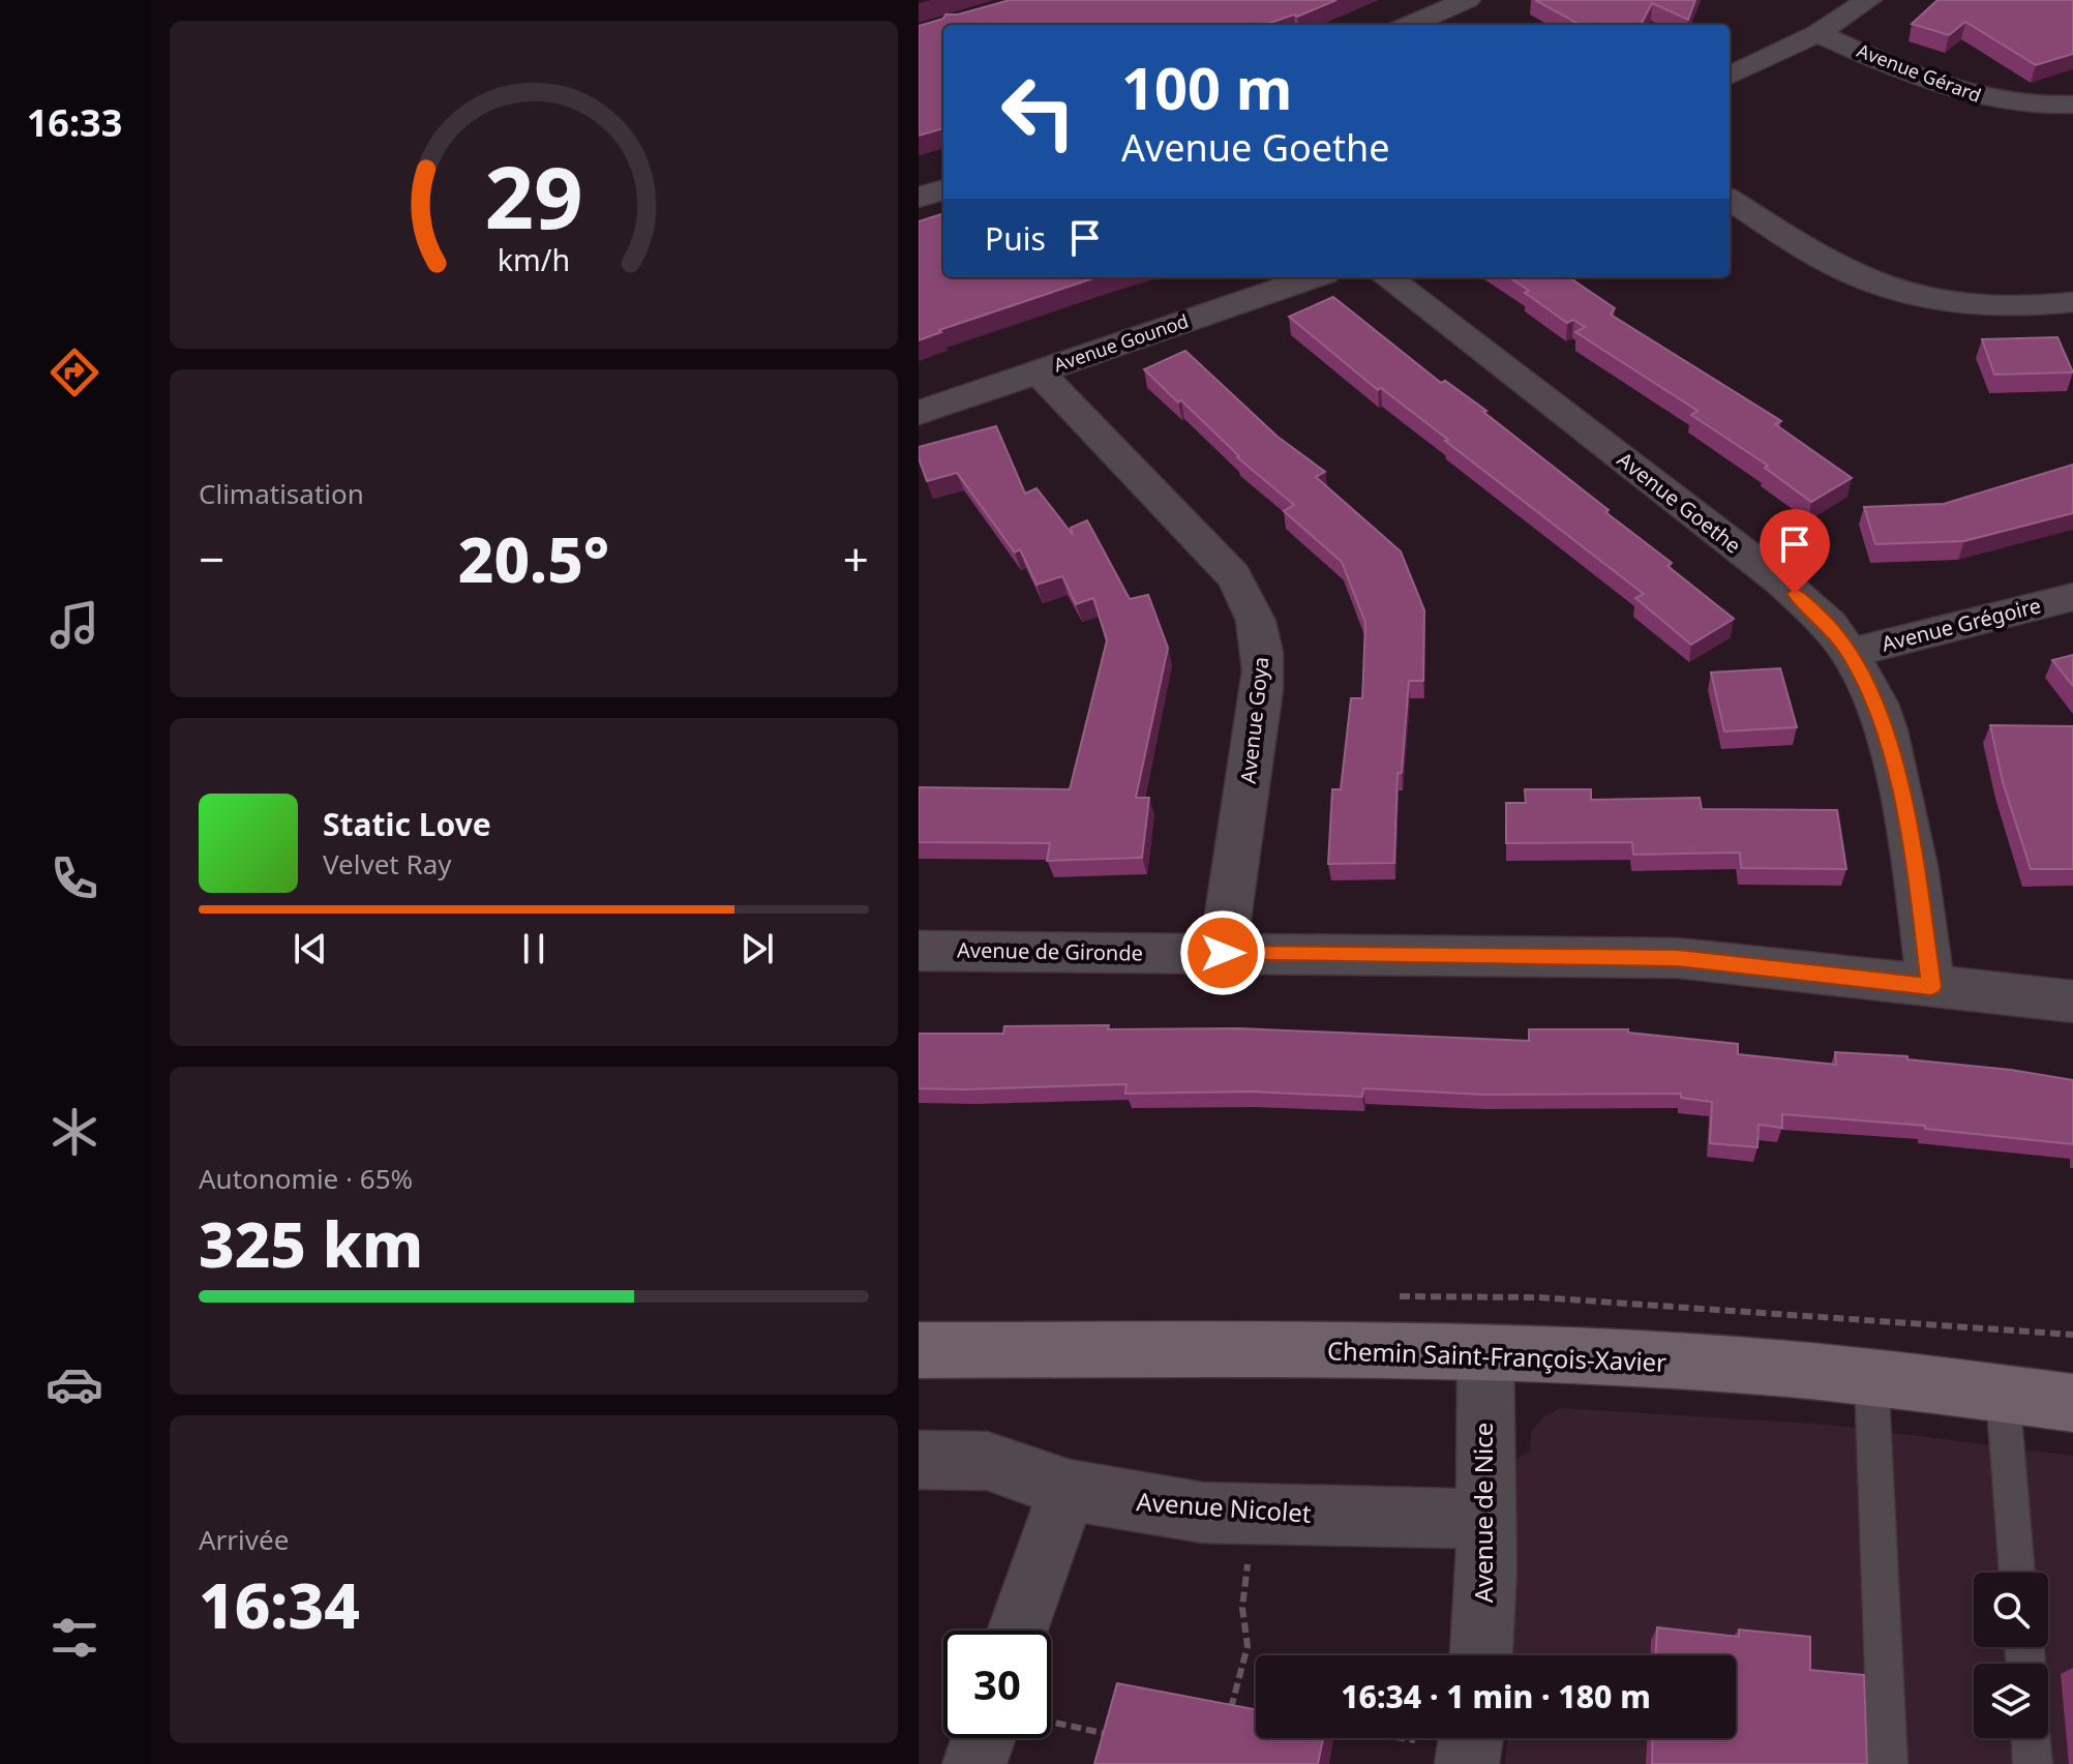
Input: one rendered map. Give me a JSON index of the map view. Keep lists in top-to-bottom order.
{
  "streets": {
    "street": [
      "Avenue Gérard",
      "Avenue Gounod",
      "Avenue Goethe",
      "Avenue Grégoire",
      "Avenue Goya",
      "Avenue de Gironde",
      "Chemin Saint-François-Xavier",
      "Avenue Nicolet",
      "Avenue de Nice"
    ]
  },
  "crossings": [
    ["Avenue Gounod", "Avenue Goya"],
    ["Avenue Goethe", "Avenue Grégoire"],
    ["Avenue Goethe", "Avenue de Gironde"],
    ["Avenue Goya", "Avenue de Gironde"],
    ["Chemin Saint-François-Xavier", "Avenue de Nice"],
    ["Avenue Nicolet", "Avenue de Nice"]
  ],
  "page": {
    "tabs": "16:33",
    "turn": ["100 m", "Avenue Goethe"],
    "then": "Puis",
    "tile": [
      "Climatisation",
      ["Autonomie · 65%", "325 km"],
      ["Arrivée", "16:34"]
    ],
    "heat": ["−", "20.5°", "+"],
    "song": ["Static Love", "Velvet Ray"],
    "limit": "30",
    "trip": "16:34 · 1 min · 180 m",
    "gauge": ["29", "km/h"]
  }
}
